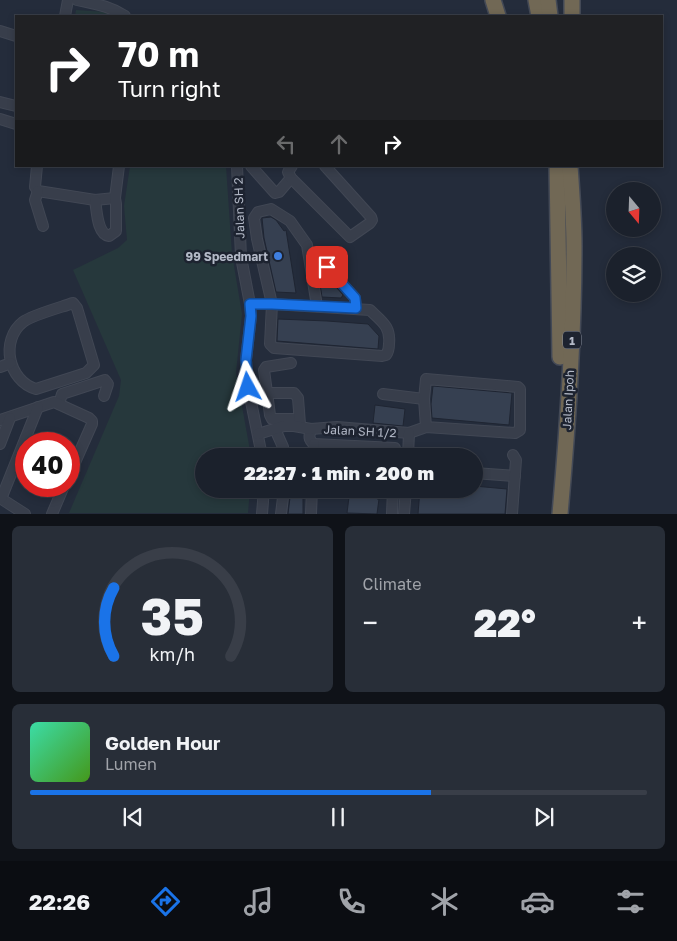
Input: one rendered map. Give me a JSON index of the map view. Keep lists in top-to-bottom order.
{
  "streets": {
    "highway": ["1", "Jalan Ipoh"],
    "street": ["Jalan SH 2", "Jalan SH 1/2"]
  },
  "crossings": [
    ["Jalan SH 2", "Jalan SH 1/2"]
  ],
  "places": ["99 Speedmart"],
  "north": "bottom",
  "page": {
    "turn": ["70 m", "Turn right"],
    "limit": "40",
    "trip": "22:27 · 1 min · 200 m",
    "tile": "Climate",
    "heat": ["−", "22°", "+"],
    "song": ["Golden Hour", "Lumen"],
    "tabs": "22:26",
    "gauge": ["35", "km/h"]
  }
}
